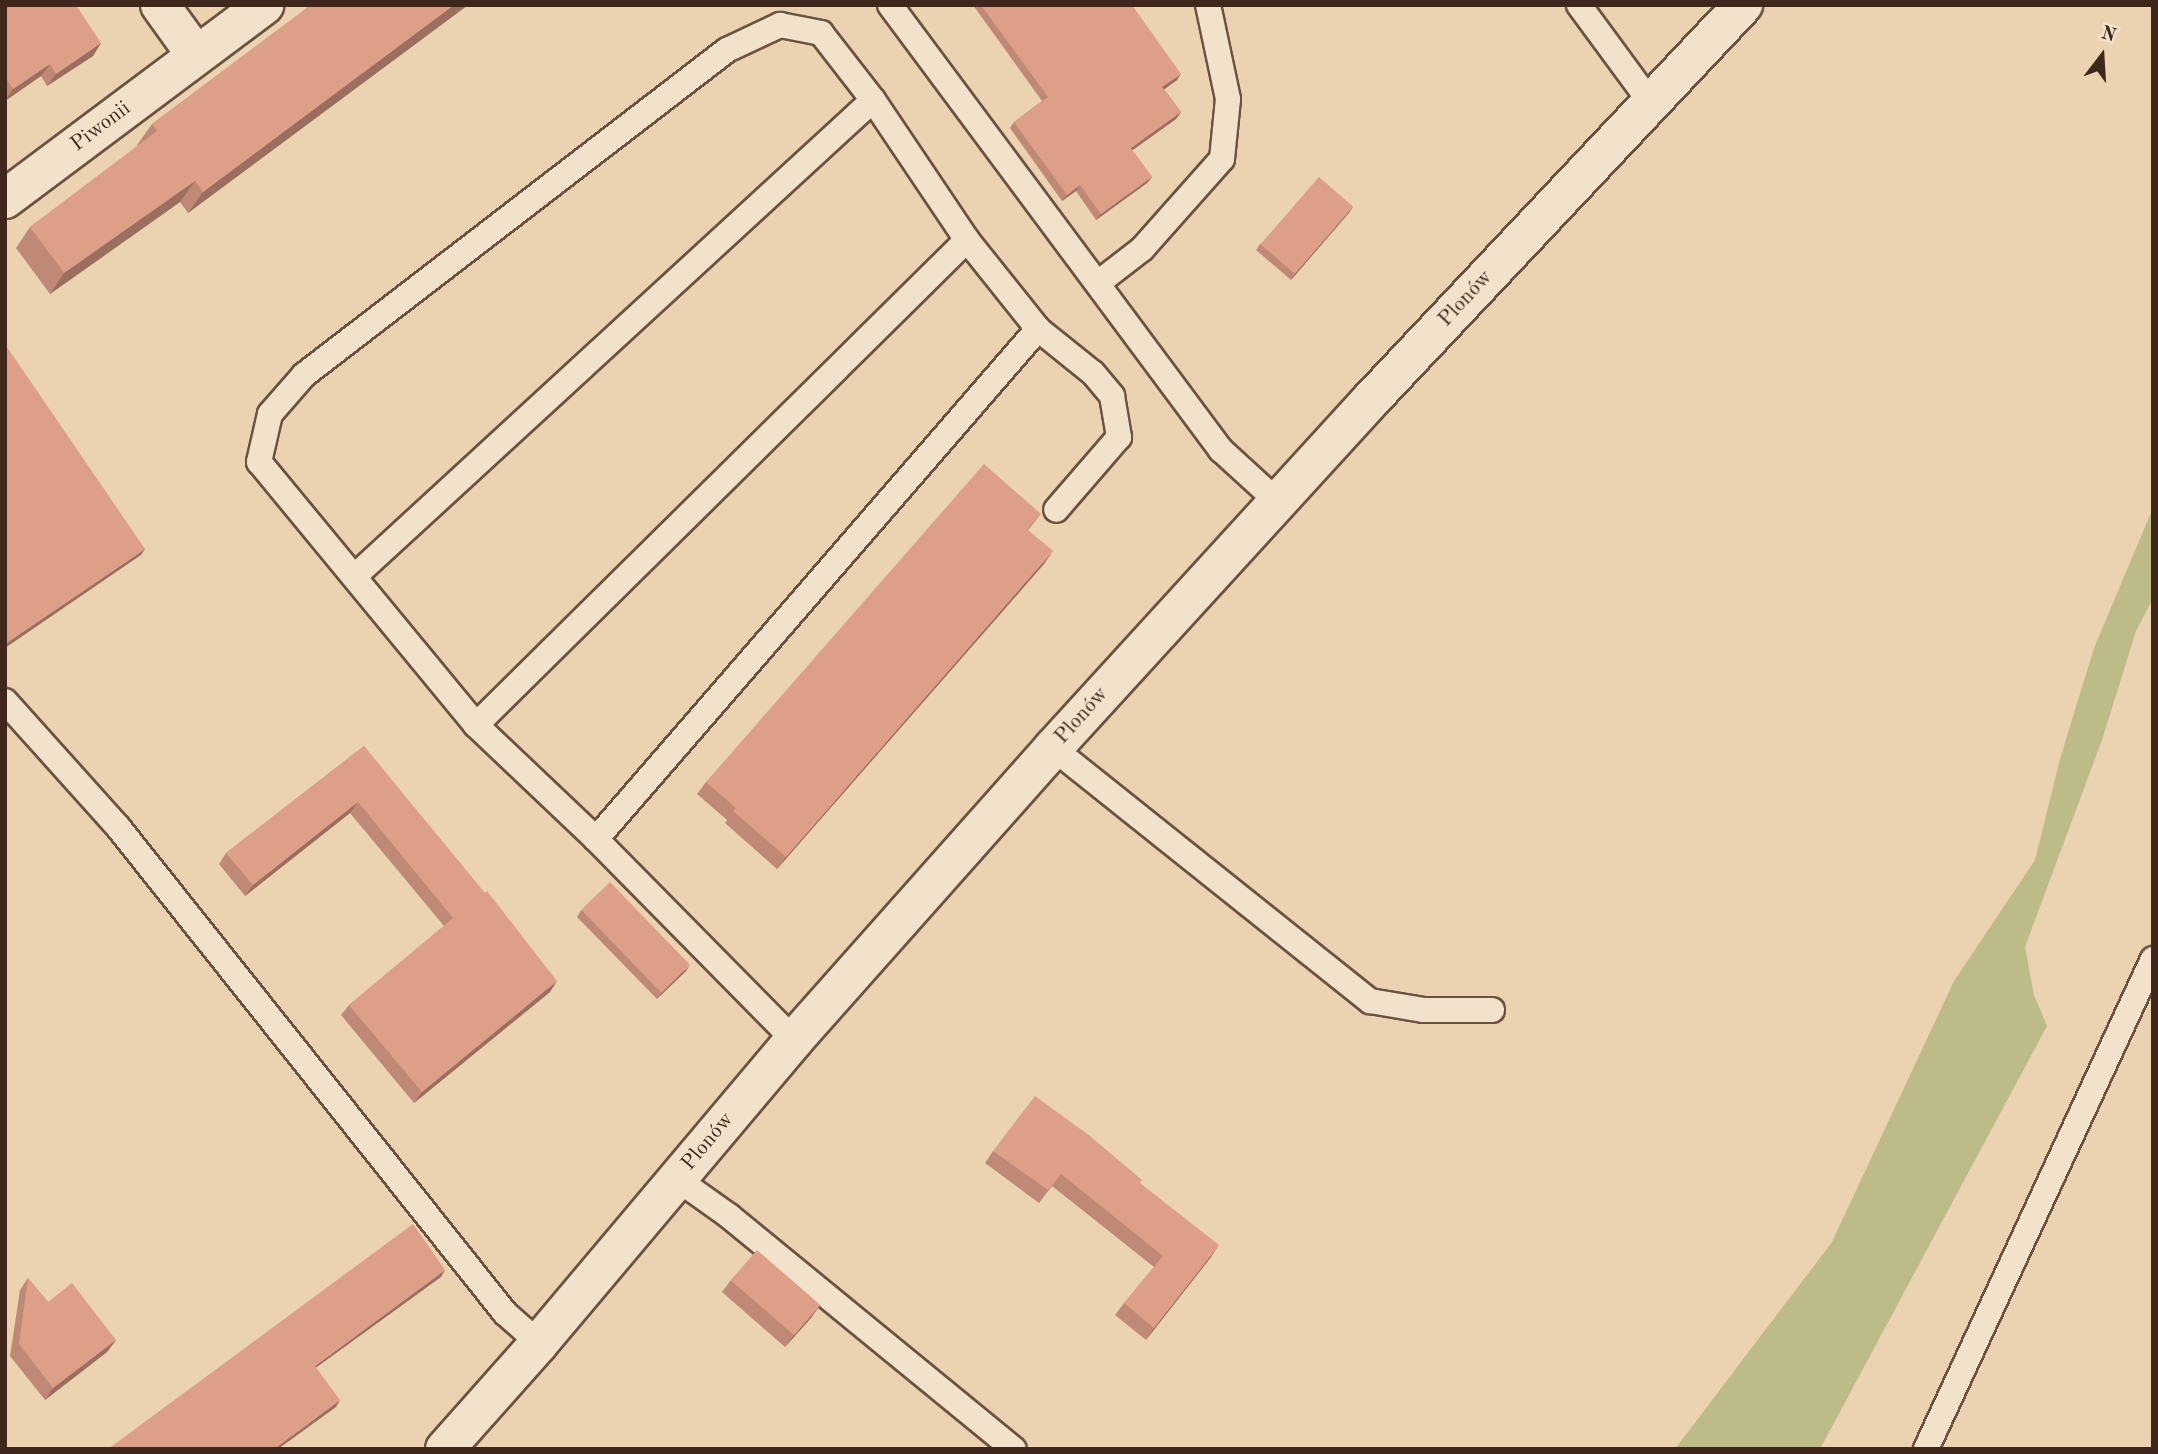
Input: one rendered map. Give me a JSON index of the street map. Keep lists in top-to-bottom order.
{
  "streets": {
    "street": ["Piwonii", "Plonów"]
  },
  "north": "top"
}
